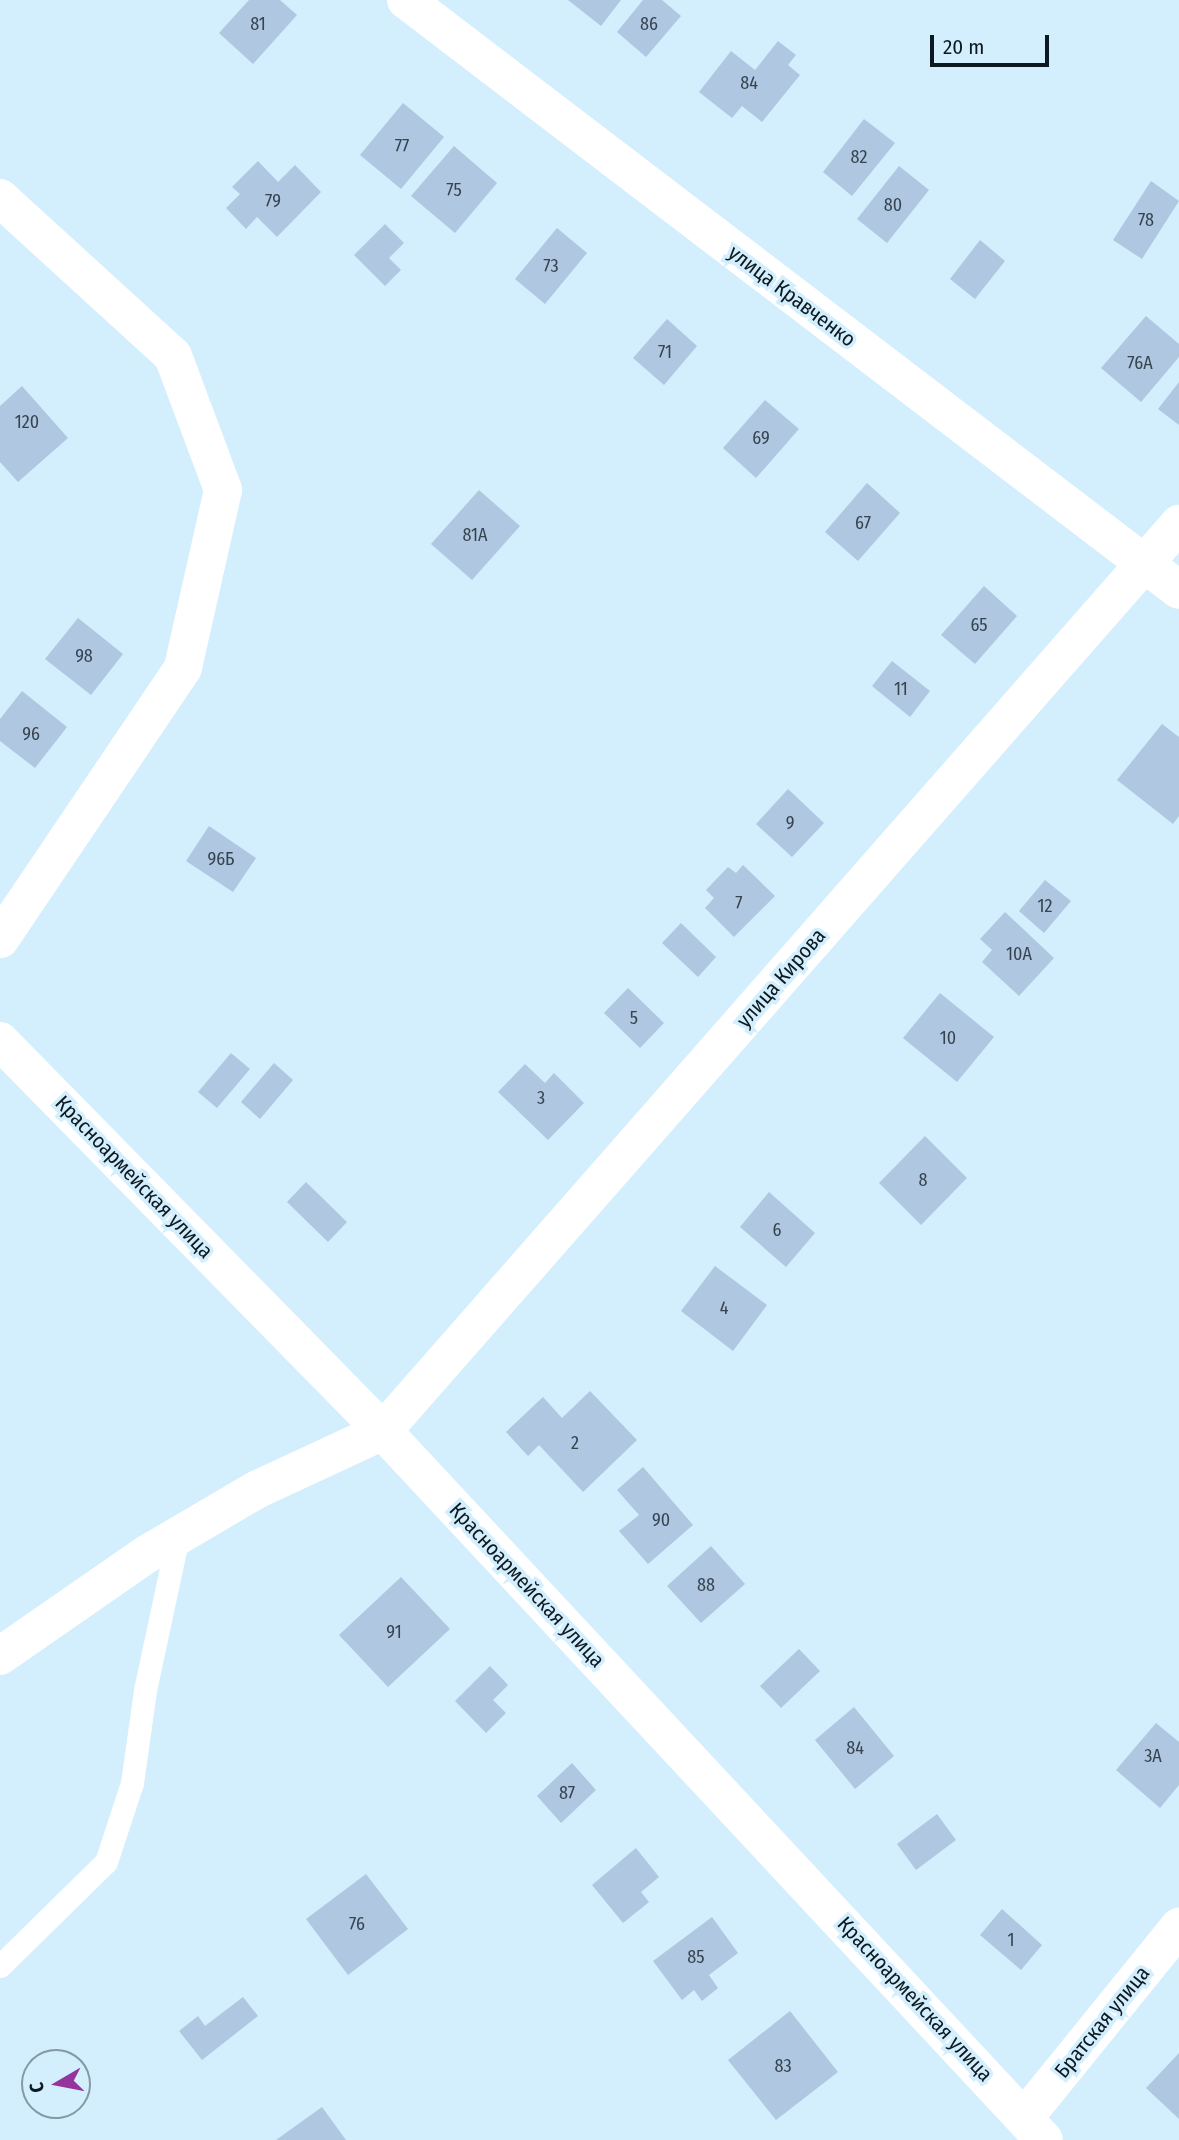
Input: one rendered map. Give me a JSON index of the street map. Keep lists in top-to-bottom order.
{
  "streets": {
    "street": [
      "улица Кравченко",
      "улица Кирова",
      "Красноармейская улица",
      "Братская улица"
    ]
  },
  "crossings": [
    ["улица Кравченко", "улица Кирова"],
    ["улица Кирова", "Красноармейская улица"],
    ["Красноармейская улица", "Братская улица"]
  ],
  "house_numbers": [
    "81",
    "86",
    "84",
    "77",
    "82",
    "75",
    "79",
    "80",
    "78",
    "73",
    "71",
    "76А",
    "120",
    "69",
    "67",
    "81А",
    "65",
    "98",
    "11",
    "96",
    "9",
    "96Б",
    "7",
    "12",
    "10А",
    "5",
    "10",
    "3",
    "8",
    "6",
    "4",
    "2",
    "90",
    "88",
    "91",
    "84",
    "3А",
    "87",
    "76",
    "1",
    "85",
    "83"
  ],
  "scale_bar": "20 m",
  "north": "left"
}
